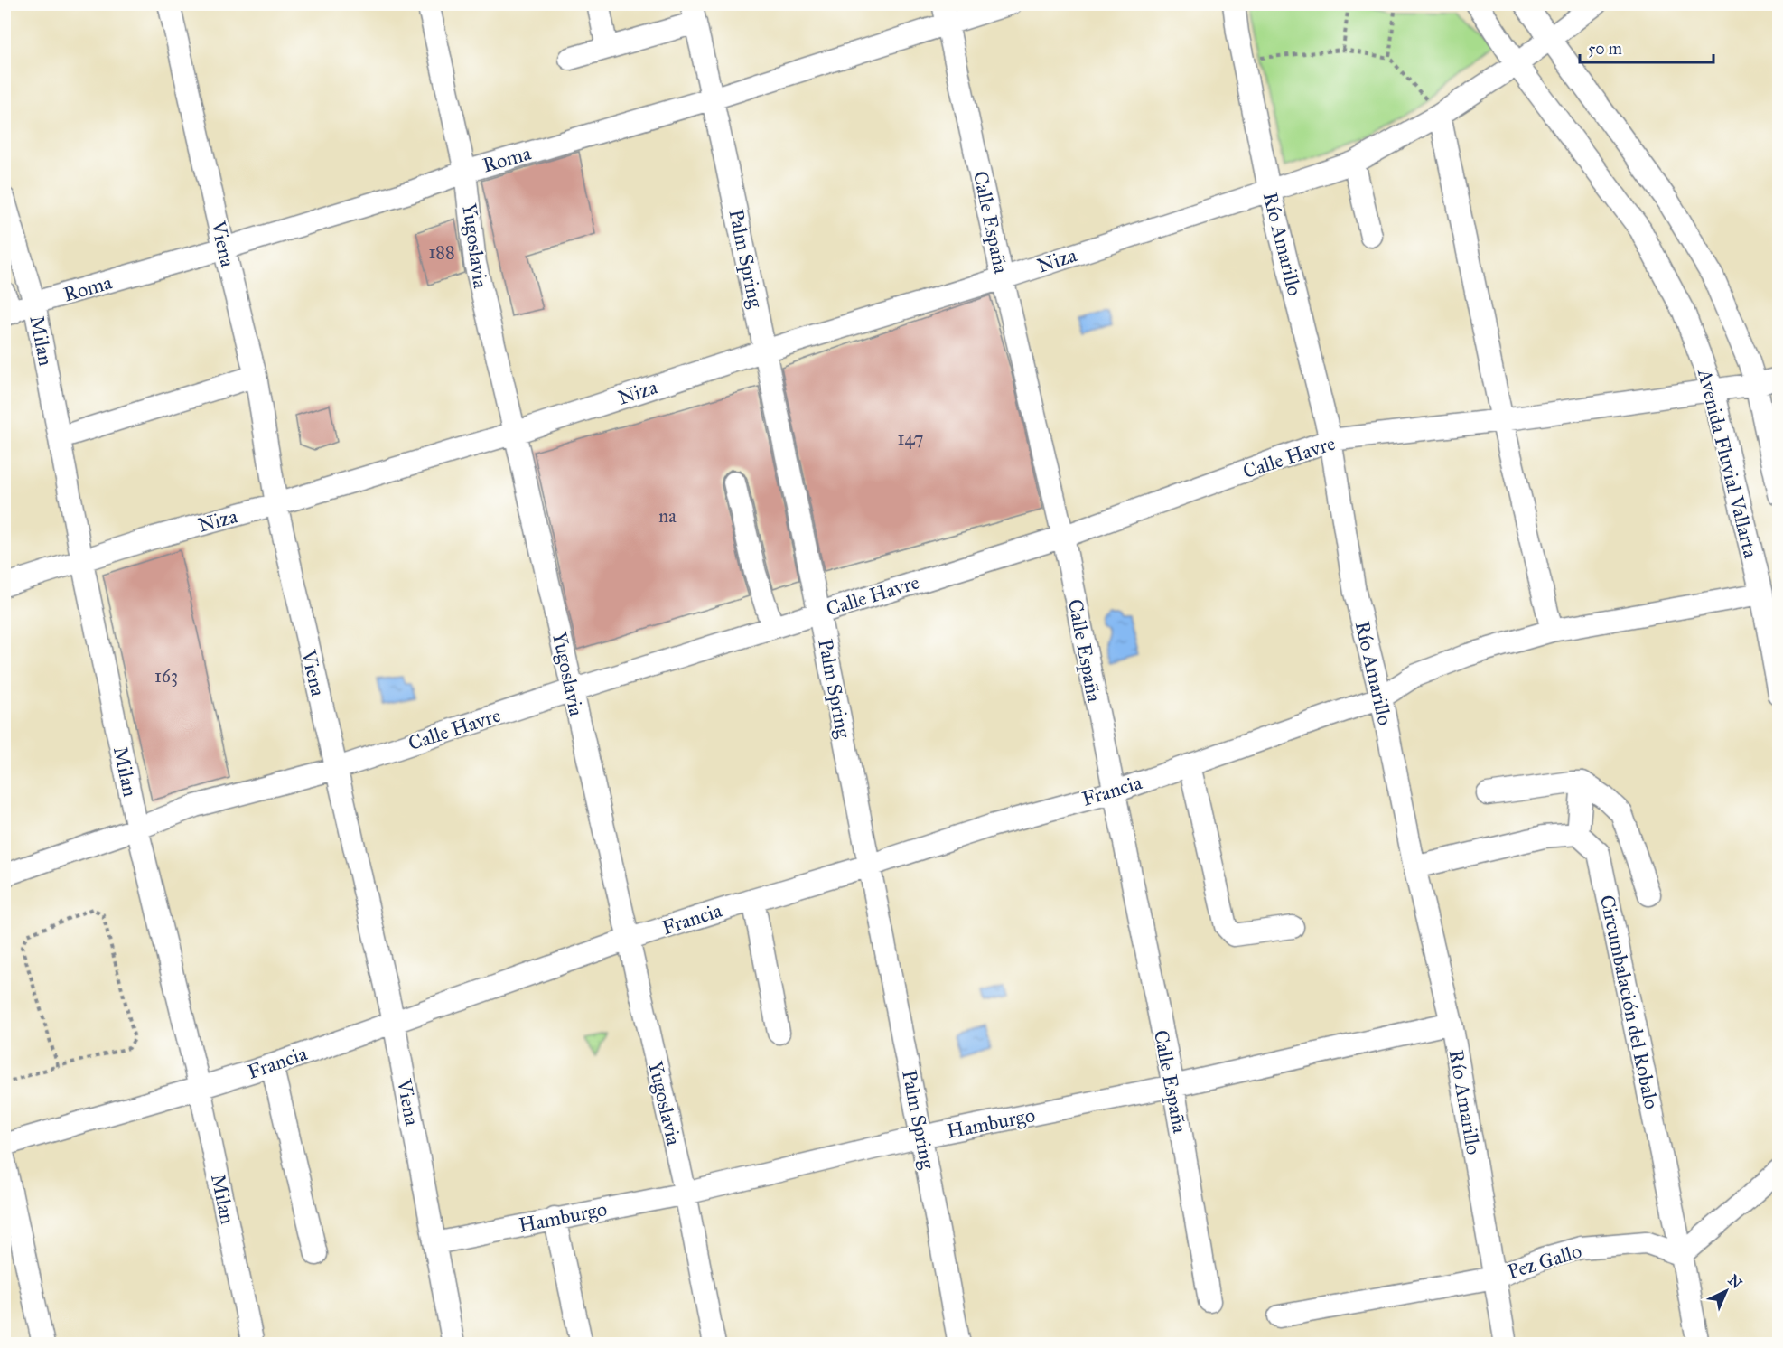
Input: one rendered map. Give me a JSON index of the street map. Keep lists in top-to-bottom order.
{
  "streets": {
    "street": [
      "Roma",
      "Calle España",
      "Viena",
      "Río Amarillo",
      "Yugoslavia",
      "Palm Spring",
      "Niza",
      "Milan",
      "Calle Havre",
      "Avenida Fluvial Vallarta",
      "Francia",
      "Circumbalación del Robalo",
      "Hamburgo",
      "Pez Gallo"
    ]
  },
  "crossings": [
    ["Roma", "Calle España"],
    ["Roma", "Viena"],
    ["Roma", "Yugoslavia"],
    ["Roma", "Palm Spring"],
    ["Roma", "Milan"],
    ["Calle España", "Niza"],
    ["Calle España", "Calle Havre"],
    ["Calle España", "Francia"],
    ["Calle España", "Hamburgo"],
    ["Viena", "Niza"],
    ["Viena", "Calle Havre"],
    ["Viena", "Francia"],
    ["Viena", "Hamburgo"],
    ["Río Amarillo", "Niza"],
    ["Río Amarillo", "Calle Havre"],
    ["Río Amarillo", "Francia"],
    ["Río Amarillo", "Hamburgo"],
    ["Río Amarillo", "Pez Gallo"],
    ["Yugoslavia", "Niza"],
    ["Yugoslavia", "Calle Havre"],
    ["Yugoslavia", "Francia"],
    ["Yugoslavia", "Hamburgo"],
    ["Palm Spring", "Niza"],
    ["Palm Spring", "Calle Havre"],
    ["Palm Spring", "Francia"],
    ["Palm Spring", "Hamburgo"],
    ["Niza", "Milan"],
    ["Niza", "Avenida Fluvial Vallarta"],
    ["Milan", "Calle Havre"],
    ["Milan", "Francia"],
    ["Calle Havre", "Avenida Fluvial Vallarta"],
    ["Avenida Fluvial Vallarta", "Francia"],
    ["Circumbalación del Robalo", "Pez Gallo"]
  ],
  "house_numbers": [
    "188",
    "147",
    "na",
    "163"
  ],
  "scale_bar": "50 m",
  "north": "top right"
}
